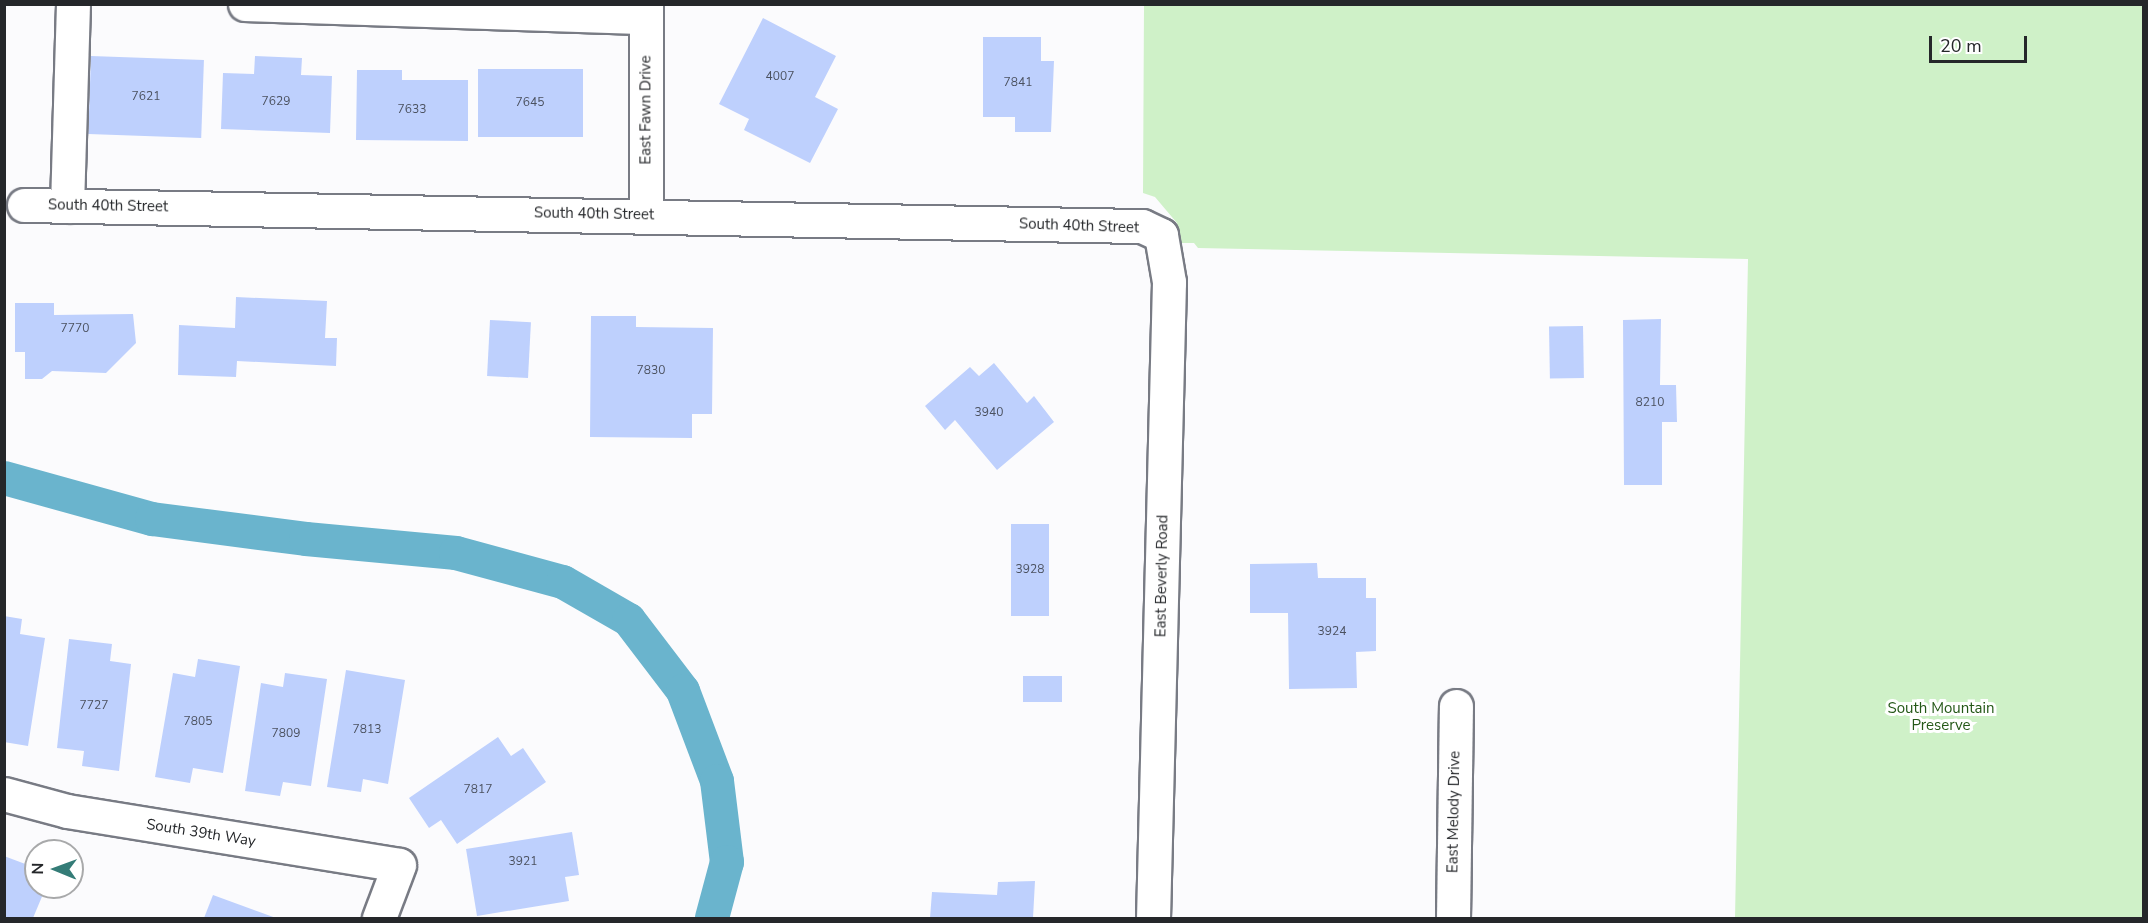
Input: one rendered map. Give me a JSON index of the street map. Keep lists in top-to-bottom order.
{
  "streets": {
    "street": [
      "East Fawn Drive",
      "South 40th Street",
      "East Beverly Road",
      "East Melody Drive",
      "South 39th Way"
    ]
  },
  "crossings": [
    ["East Fawn Drive", "South 40th Street"],
    ["South 40th Street", "East Beverly Road"]
  ],
  "parks": ["South Mountain Preserve"],
  "house_numbers": [
    "4007",
    "7841",
    "7621",
    "7629",
    "7645",
    "7633",
    "7770",
    "7830",
    "8210",
    "3940",
    "3928",
    "3924",
    "7727",
    "7805",
    "7813",
    "7809",
    "7817",
    "3921"
  ],
  "scale_bar": "20 m",
  "north": "left"
}
